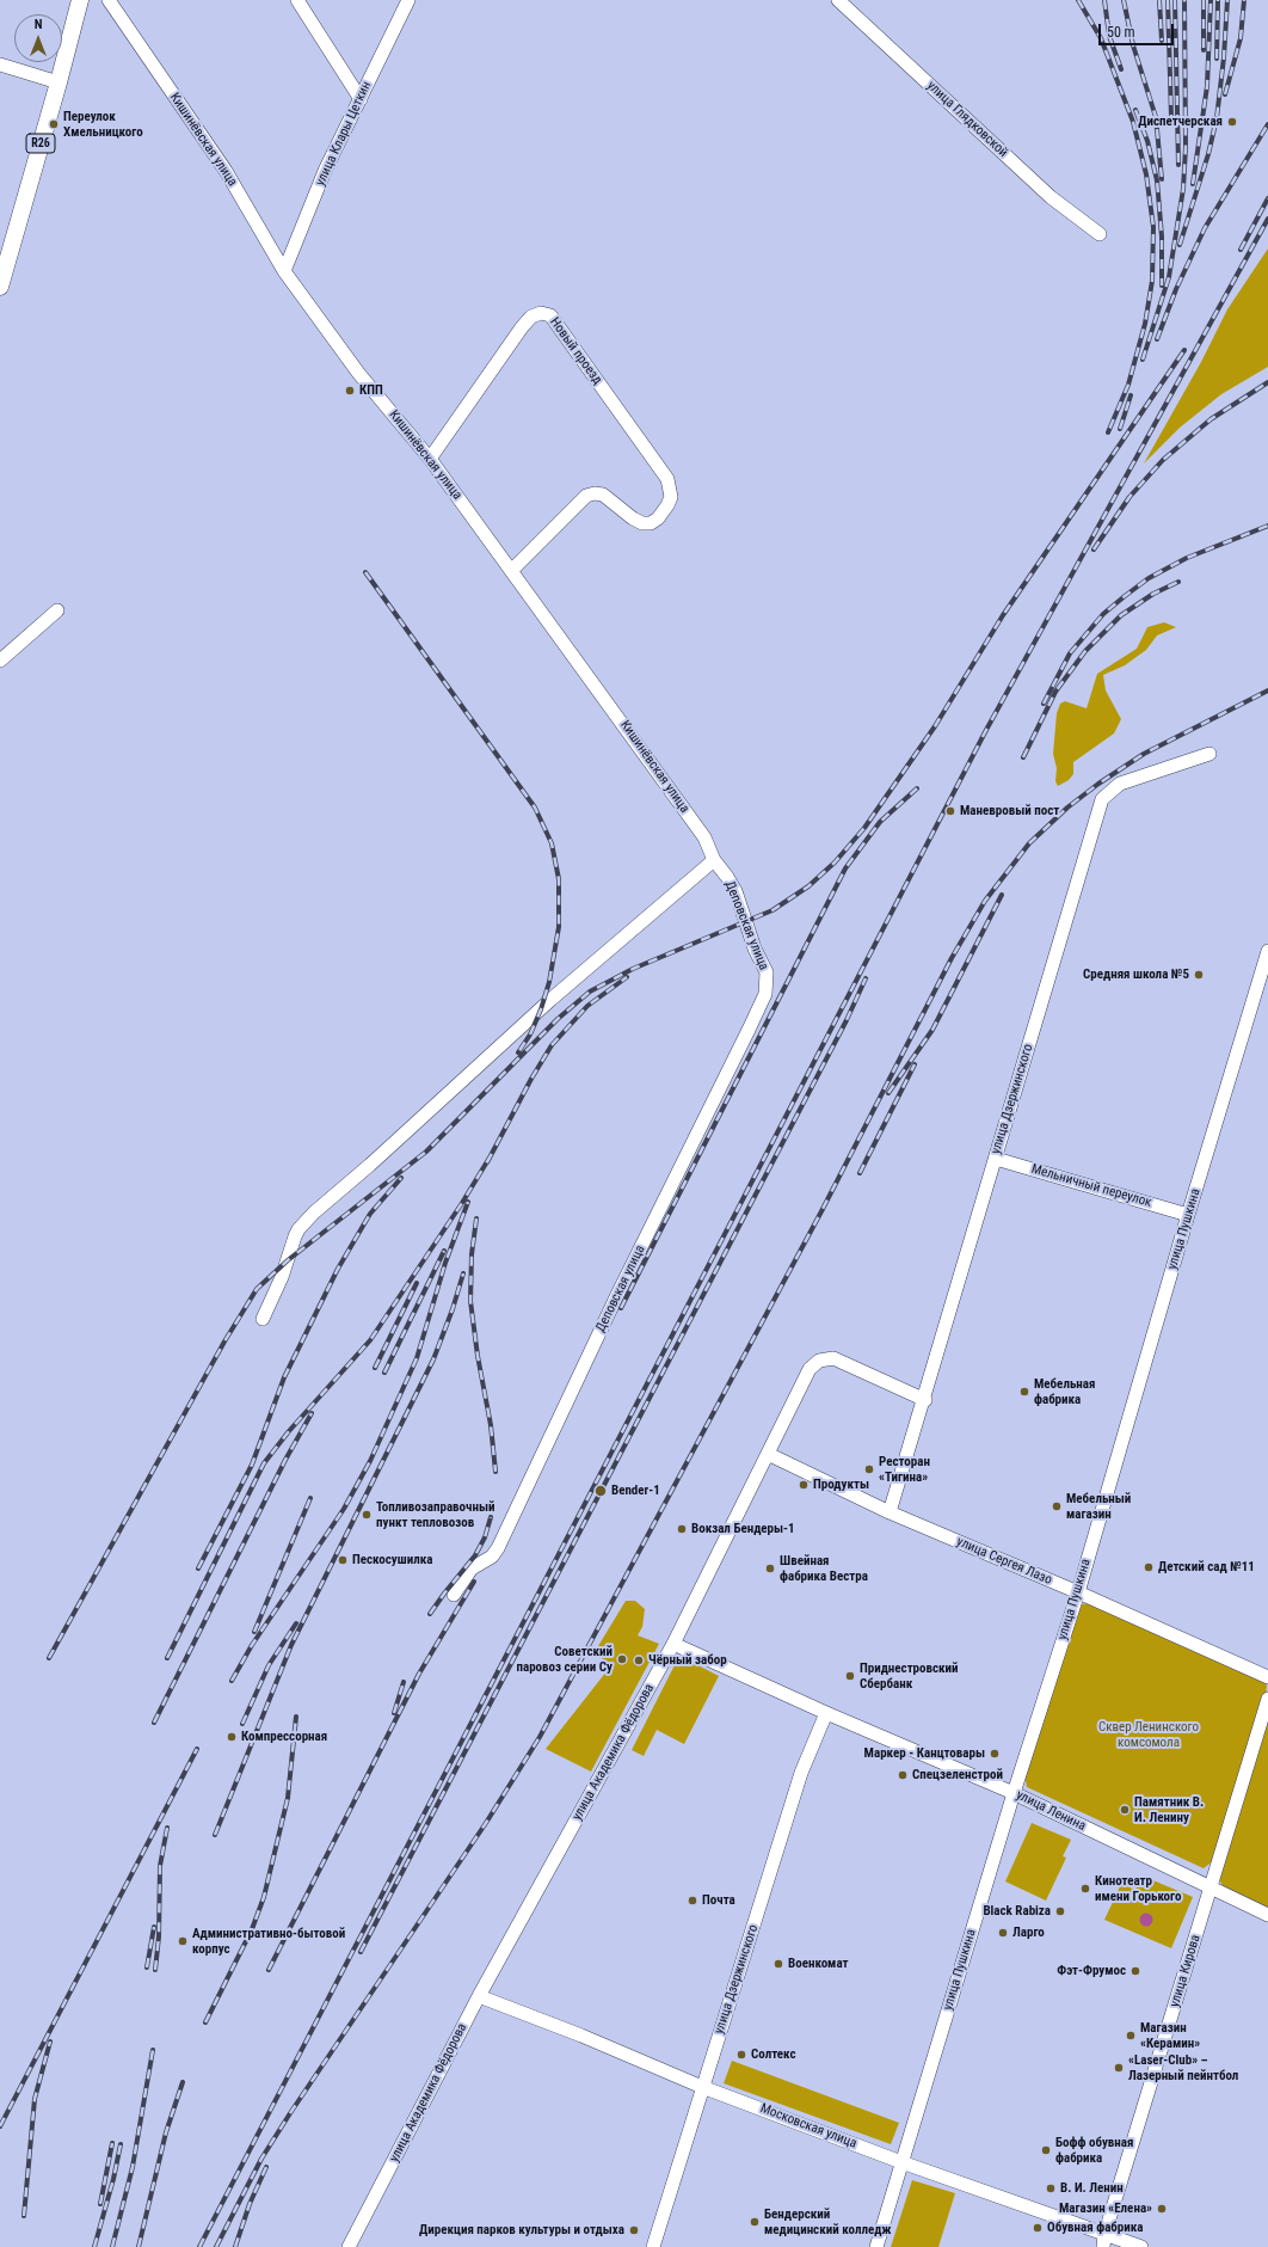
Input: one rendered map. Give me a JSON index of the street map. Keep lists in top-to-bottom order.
{
  "streets": {
    "main road": ["R26"],
    "street": [
      "улица Глядковской",
      "улица Клары Цеткин",
      "Кишинёвская улица",
      "Новый проезд",
      "Деповская улица",
      "улица Дзержинского",
      "Мельничный переулок",
      "улица Пушкина",
      "улица Сергея Лазо",
      "улица Академика Фёдорова",
      "улица Ленина",
      "улица Кирова",
      "Московская улица"
    ]
  },
  "crossings": [
    ["улица Клары Цеткин", "Кишинёвская улица"],
    ["Кишинёвская улица", "Новый проезд"],
    ["Кишинёвская улица", "Деповская улица"],
    ["улица Дзержинского", "Мельничный переулок"],
    ["улица Дзержинского", "улица Сергея Лазо"],
    ["улица Дзержинского", "улица Академика Фёдорова"],
    ["улица Дзержинского", "улица Ленина"],
    ["улица Дзержинского", "Московская улица"],
    ["Мельничный переулок", "улица Пушкина"],
    ["улица Пушкина", "улица Сергея Лазо"],
    ["улица Пушкина", "улица Ленина"],
    ["улица Пушкина", "Московская улица"],
    ["улица Сергея Лазо", "улица Академика Фёдорова"],
    ["улица Академика Фёдорова", "улица Ленина"],
    ["улица Академика Фёдорова", "Московская улица"],
    ["улица Ленина", "улица Кирова"],
    ["улица Кирова", "Московская улица"]
  ],
  "parks": ["Сквер Ленинского комсомола"],
  "places": [
    "Диспетчерская",
    "Переулок Хмельницкого",
    "КПП",
    "Маневровый пост",
    "Средняя школа №5",
    "Мебельная фабрика",
    "Ресторан «Тигина»",
    "Продукты",
    "Bender-1",
    "Мебельный магазин",
    "Топливозаправочный пункт тепловозов",
    "Вокзал Бендеры-1",
    "Пескосушилка",
    "Детский сад №11",
    "Швейная фабрика Вестра",
    "Советский паровоз серии Су",
    "Чёрный забор",
    "Приднестровский Сбербанк",
    "Компрессорная",
    "Маркер - Канцтовары",
    "Спецзеленстрой",
    "Памятник В. И. Ленину",
    "Кинотеатр имени Горького",
    "Почта",
    "Black Rabiza",
    "Ларго",
    "Административно-бытовой корпус",
    "Военкомат",
    "Фэт-Фрумос",
    "Магазин «Керамин»",
    "Солтекс",
    "«Laser-Club» – Лазерный пейнтбол",
    "Бофф обувная фабрика",
    "В. И. Ленин",
    "Магазин «Елена»",
    "Бендерский медицинский колледж",
    "Обувная фабрика",
    "Дирекция парков культуры и отдыха"
  ],
  "scale_bar": "50 m",
  "north": "top"
}
